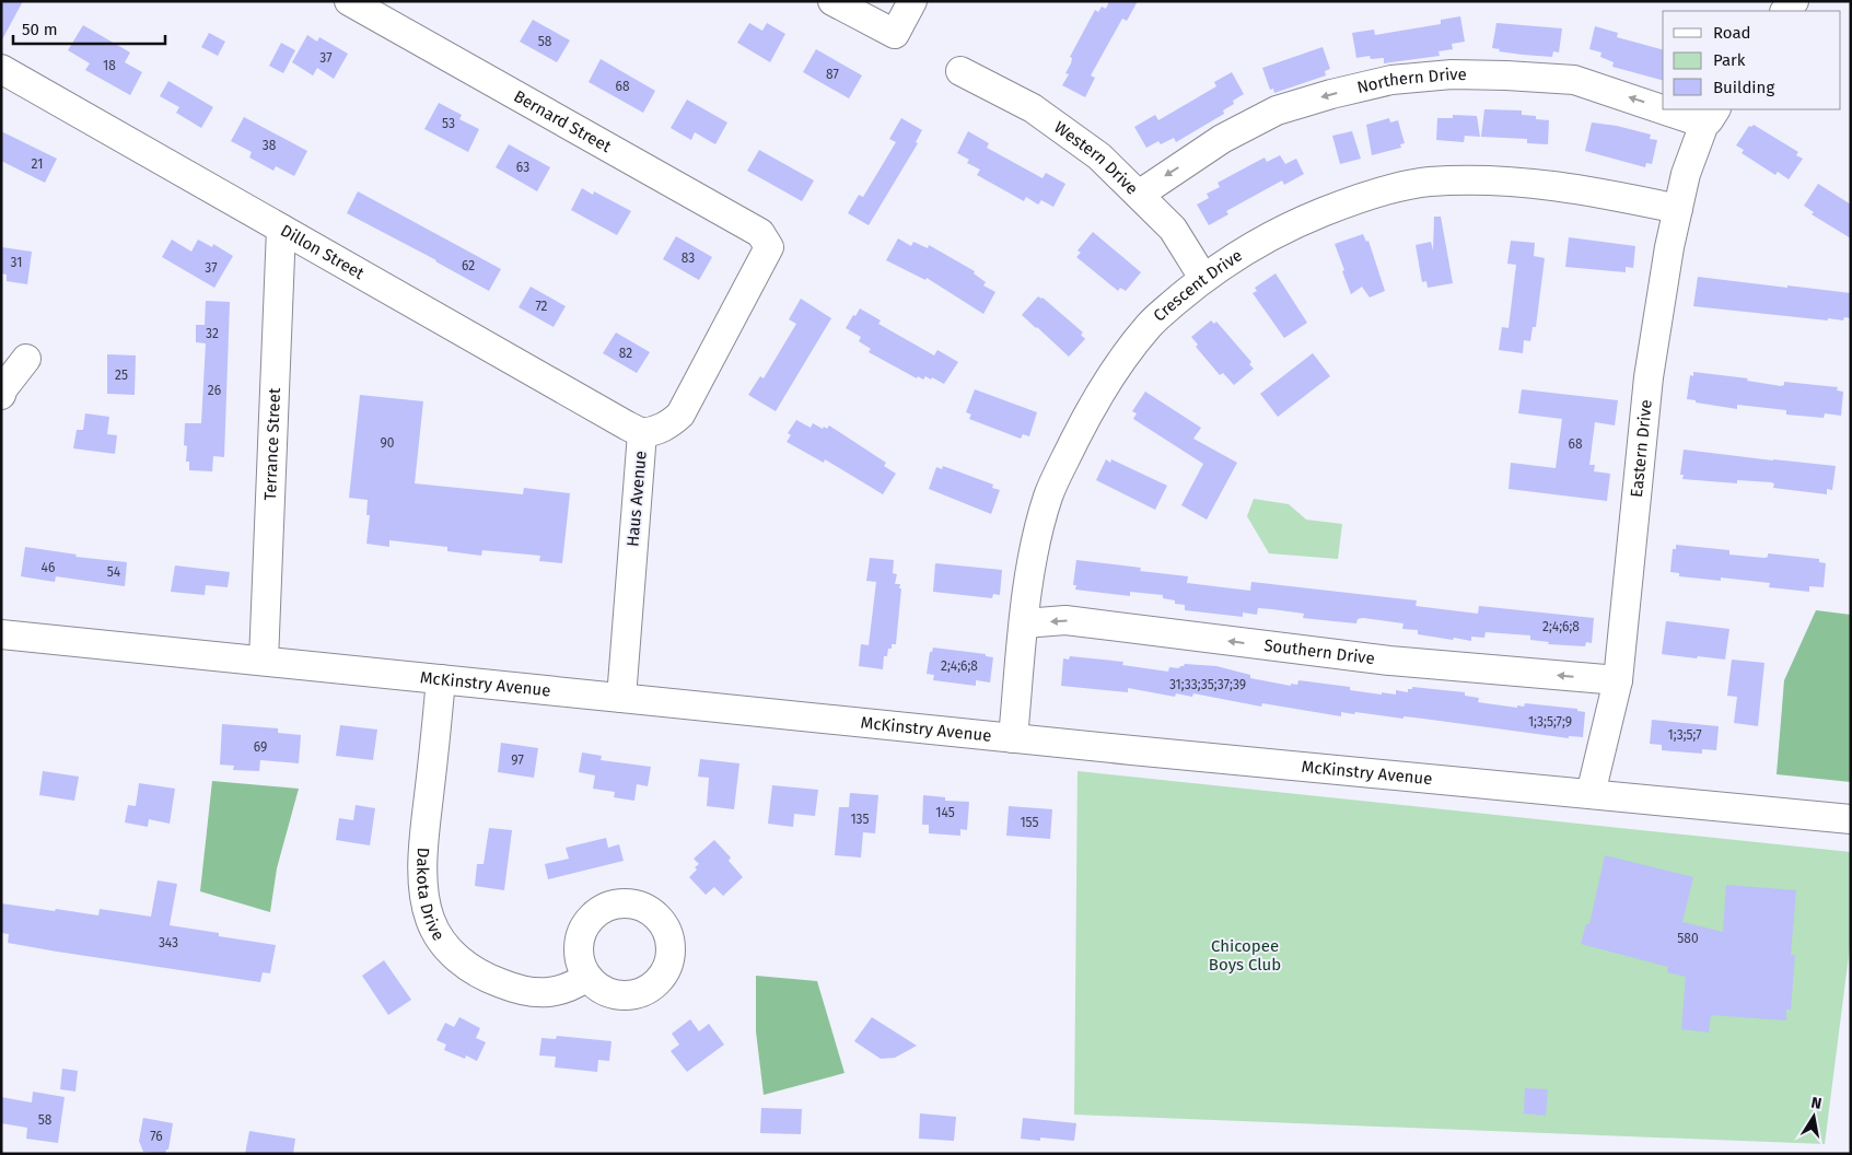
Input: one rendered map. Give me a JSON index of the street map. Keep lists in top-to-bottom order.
{
  "streets": {
    "street": [
      "Northern Drive",
      "Bernard Street",
      "Western Drive",
      "Dillon Street",
      "Crescent Drive",
      "Terrance Street",
      "Eastern Drive",
      "Haus Avenue",
      "Southern Drive",
      "McKinstry Avenue",
      "Dakota Drive"
    ]
  },
  "crossings": [
    ["Northern Drive", "Western Drive"],
    ["Northern Drive", "Eastern Drive"],
    ["Bernard Street", "Haus Avenue"],
    ["Western Drive", "Crescent Drive"],
    ["Dillon Street", "Terrance Street"],
    ["Dillon Street", "Haus Avenue"],
    ["Crescent Drive", "Eastern Drive"],
    ["Crescent Drive", "Southern Drive"],
    ["Crescent Drive", "McKinstry Avenue"],
    ["Terrance Street", "McKinstry Avenue"],
    ["Eastern Drive", "Southern Drive"],
    ["Eastern Drive", "McKinstry Avenue"],
    ["Haus Avenue", "McKinstry Avenue"],
    ["McKinstry Avenue", "Dakota Drive"]
  ],
  "one_way": ["Northern Drive", "Southern Drive"],
  "parks": ["Chicopee Boys Club"],
  "house_numbers": [
    "58",
    "37",
    "18",
    "87",
    "68",
    "53",
    "38",
    "21",
    "63",
    "83",
    "31",
    "62",
    "37",
    "72",
    "32",
    "82",
    "25",
    "26",
    "90",
    "68",
    "46",
    "54",
    "2;4;6;8",
    "2;4;6;8",
    "31;33;35;37;39",
    "1;3;5;7;9",
    "1;3;5;7",
    "69",
    "97",
    "145",
    "135",
    "155",
    "580",
    "343",
    "58",
    "76"
  ],
  "legend": ["Road", "Park", "Building"],
  "scale_bar": "50 m",
  "north": "top"
}
